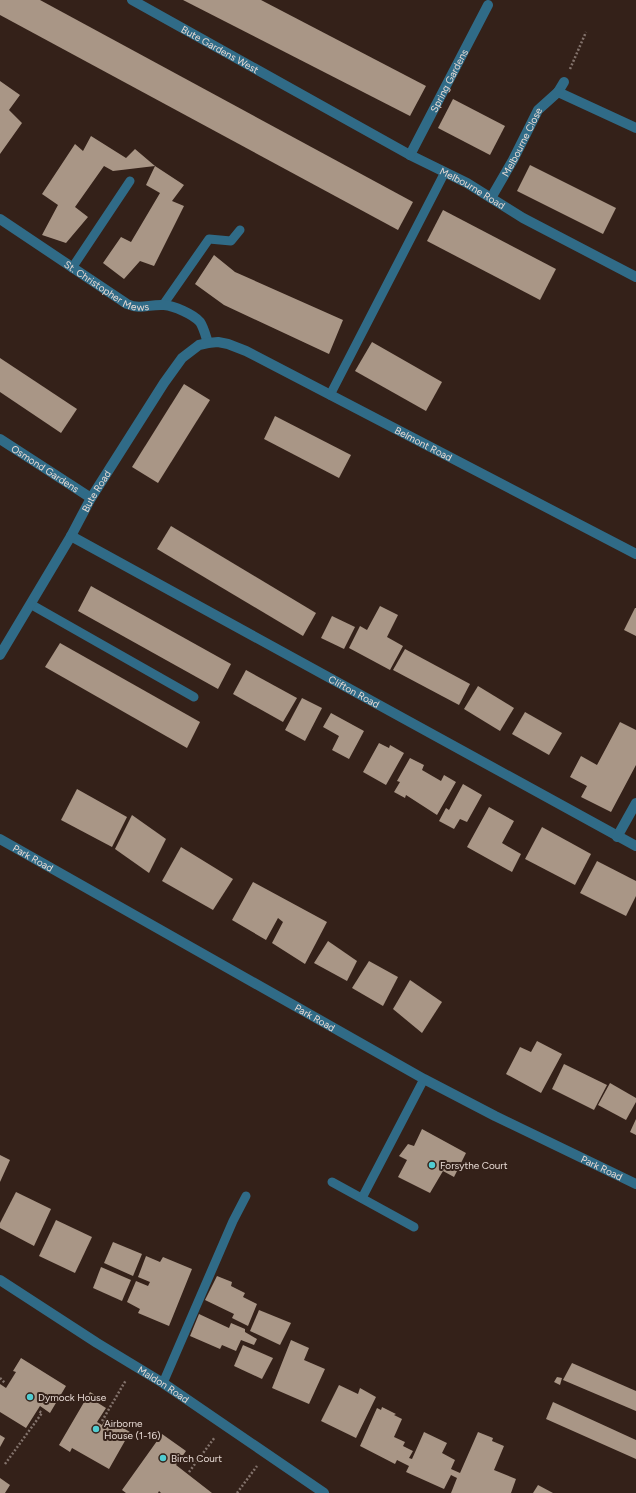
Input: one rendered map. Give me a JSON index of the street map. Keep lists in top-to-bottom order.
{
  "streets": {
    "street": [
      "Bute Gardens West",
      "Spring Gardens",
      "Melbourne Close",
      "Melbourne Road",
      "St. Christopher Mews",
      "Belmont Road",
      "Osmond Gardens",
      "Bute Road",
      "Clifton Road",
      "Park Road",
      "Maldon Road"
    ]
  },
  "crossings": [
    ["Bute Gardens West", "Melbourne Road"],
    ["Spring Gardens", "Melbourne Road"],
    ["Melbourne Close", "Melbourne Road"],
    ["St. Christopher Mews", "Belmont Road"],
    ["St. Christopher Mews", "Bute Road"],
    ["Belmont Road", "Bute Road"],
    ["Osmond Gardens", "Bute Road"],
    ["Bute Road", "Clifton Road"]
  ],
  "places": [
    "Forsythe Court",
    "Dymock House",
    "Airborne House (1-16)",
    "Birch Court"
  ]
}
